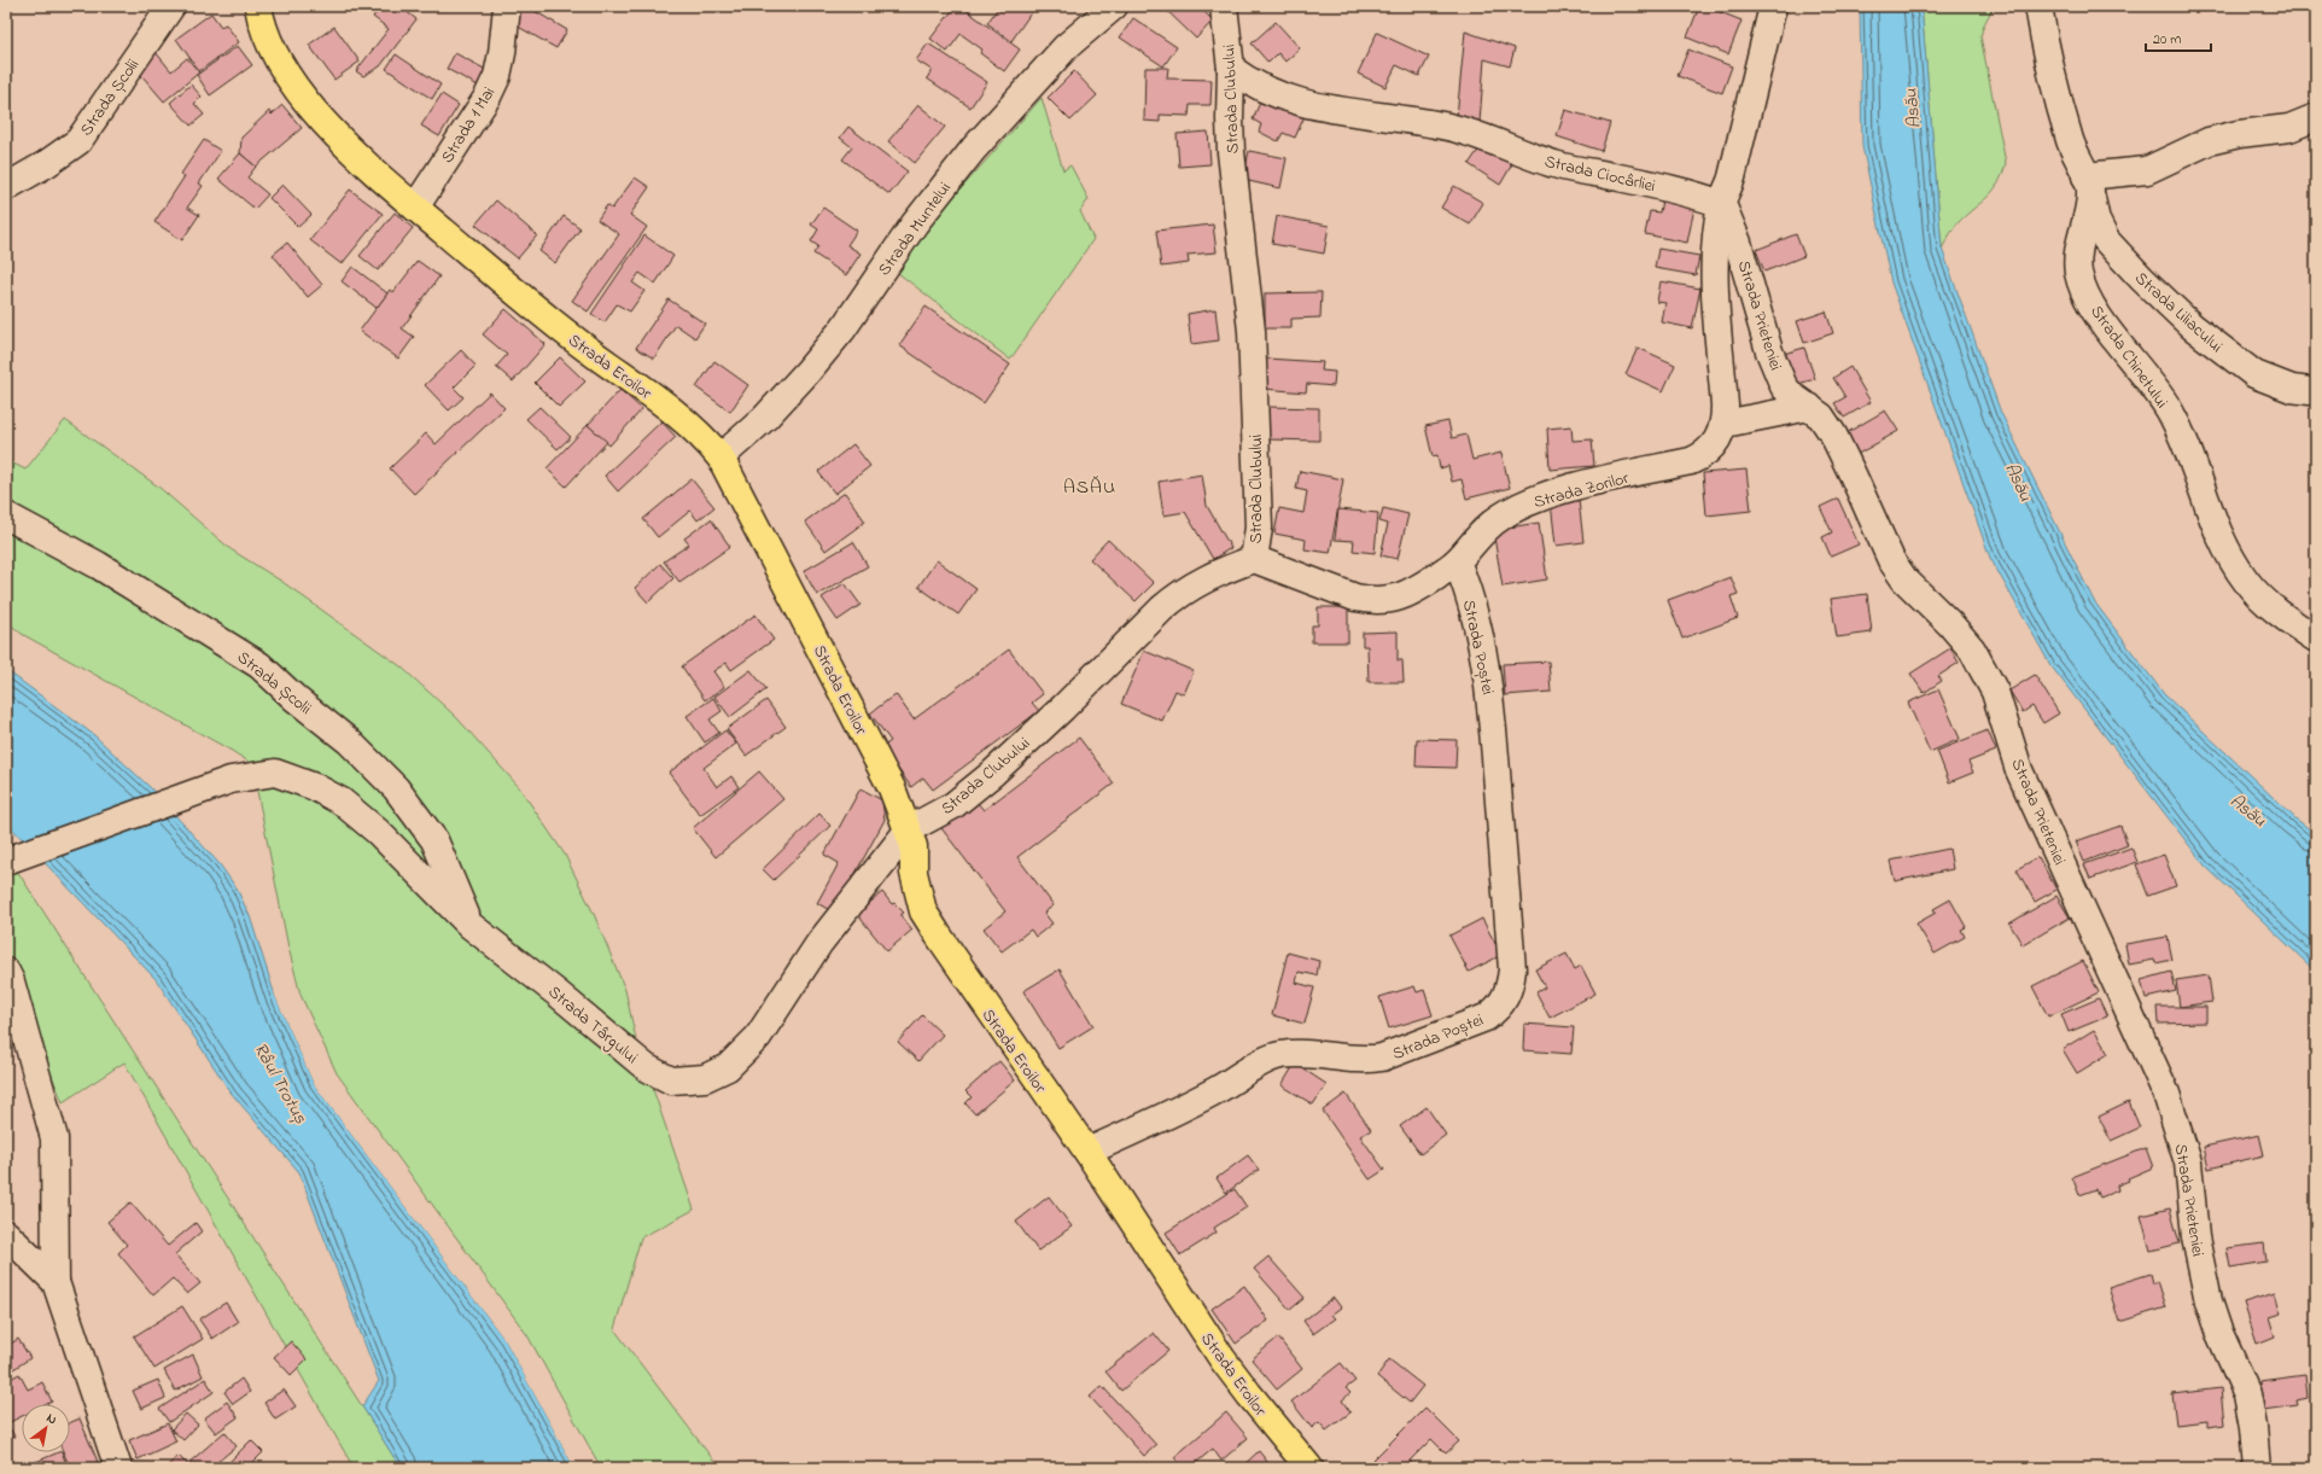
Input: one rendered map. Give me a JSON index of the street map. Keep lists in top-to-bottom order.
{
  "streets": {
    "main road": ["Strada Eroilor"],
    "street": [
      "Strada Școlii",
      "Strada Clubului",
      "Strada 1 Mai",
      "Strada Ciocârliei",
      "Strada Muntelui",
      "Strada Liliacului",
      "Strada Prieteniei",
      "Strada Chinetului",
      "Strada Zorilor",
      "Strada Poștei",
      "Strada Târgului"
    ]
  },
  "crossings": [
    ["Strada Școlii", "Strada Târgului"],
    ["Strada Clubului", "Strada Ciocârliei"],
    ["Strada Clubului", "Strada Eroilor"],
    ["Strada Clubului", "Strada Zorilor"],
    ["Strada Clubului", "Strada Târgului"],
    ["Strada 1 Mai", "Strada Eroilor"],
    ["Strada Ciocârliei", "Strada Prieteniei"],
    ["Strada Muntelui", "Strada Eroilor"],
    ["Strada Liliacului", "Strada Chinetului"],
    ["Strada Eroilor", "Strada Poștei"],
    ["Strada Eroilor", "Strada Târgului"],
    ["Strada Zorilor", "Strada Poștei"]
  ],
  "districts": ["ASĂU"],
  "water": ["Asău", "Râul Trotuș"],
  "scale_bar": "20 m",
  "north": "top right"
}
